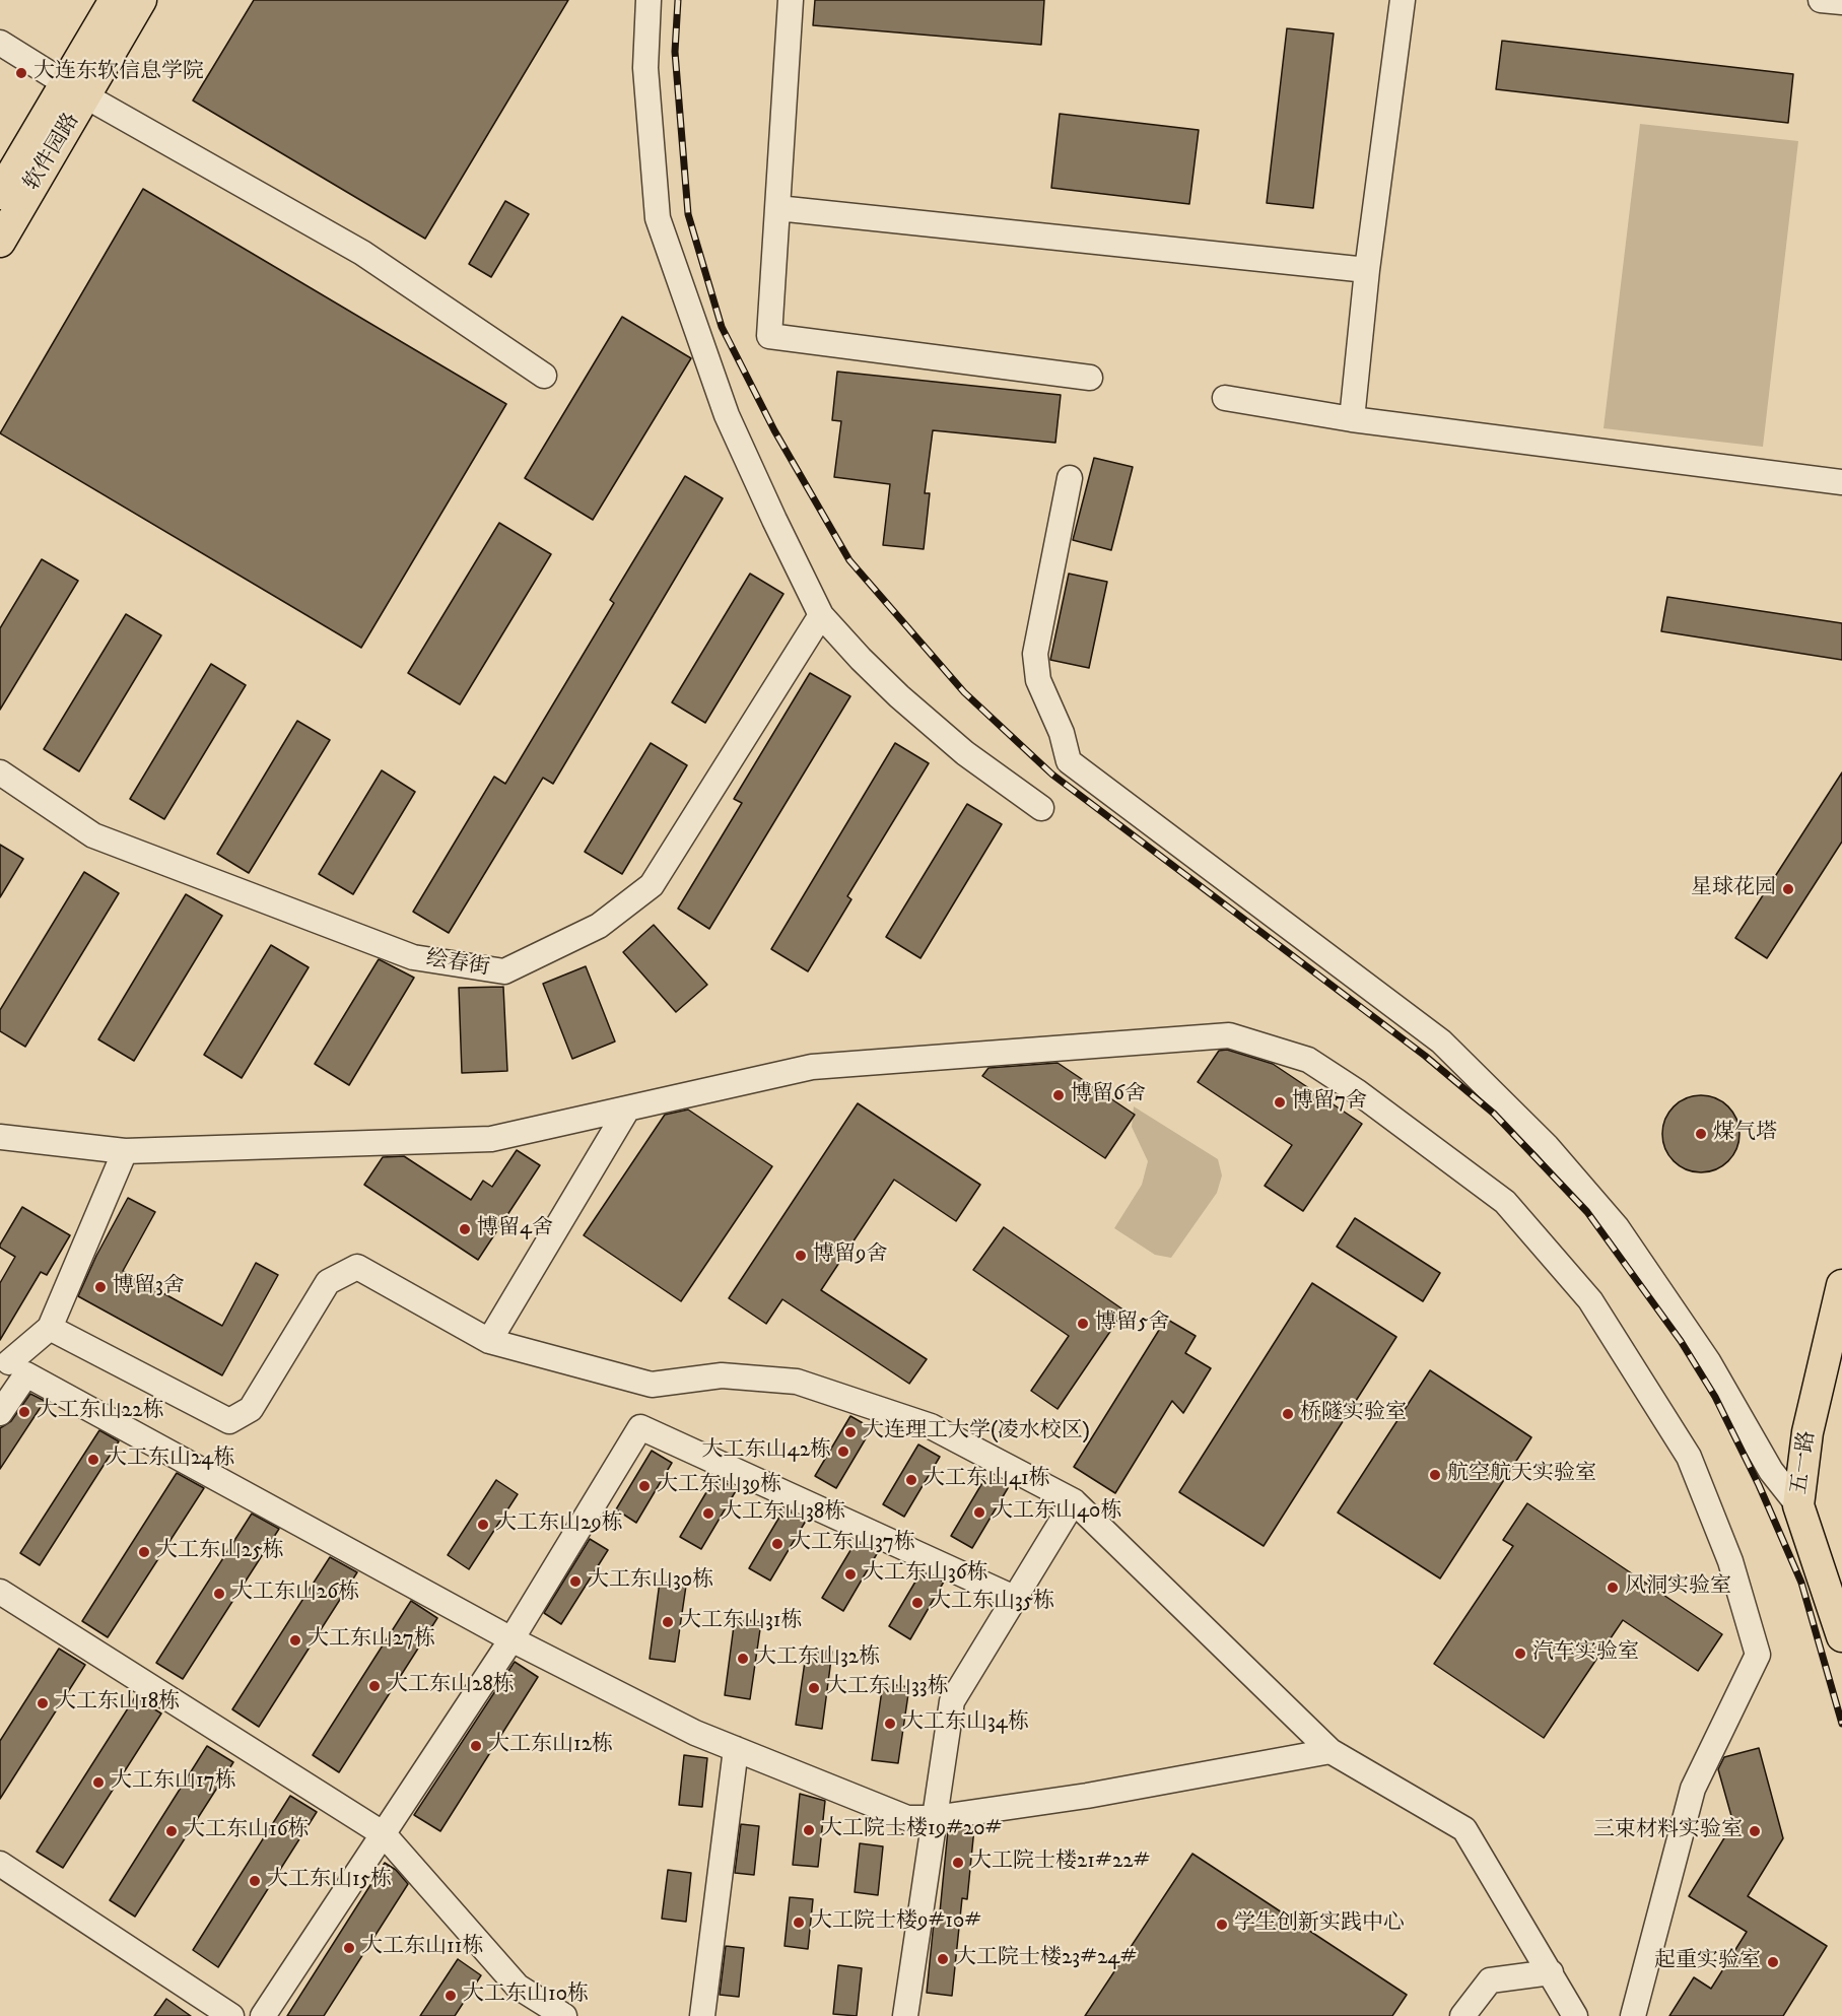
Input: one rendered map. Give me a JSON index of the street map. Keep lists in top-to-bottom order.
{
  "streets": {
    "main road": ["软件园路", "五一路"],
    "street": ["绘春街"]
  },
  "places": [
    "大连东软信息学院",
    "星球花园",
    "博留6舍",
    "博留7舍",
    "煤气塔",
    "博留4舍",
    "博留9舍",
    "博留3舍",
    "博留5舍",
    "大工东山22栋",
    "桥隧实验室",
    "大连理工大学(凌水校区)",
    "大工东山42栋",
    "大工东山24栋",
    "航空航天实验室",
    "大工东山41栋",
    "大工东山39栋",
    "大工东山40栋",
    "大工东山38栋",
    "大工东山29栋",
    "大工东山37栋",
    "大工东山25栋",
    "大工东山36栋",
    "大工东山30栋",
    "风洞实验室",
    "大工东山26栋",
    "大工东山35栋",
    "大工东山31栋",
    "大工东山27栋",
    "汽车实验室",
    "大工东山32栋",
    "大工东山28栋",
    "大工东山33栋",
    "大工东山18栋",
    "大工东山34栋",
    "大工东山12栋",
    "大工东山17栋",
    "大工院士楼19#20#",
    "大工东山16栋",
    "三束材料实验室",
    "大工院士楼21#22#",
    "大工东山15栋",
    "大工院士楼9#10#",
    "学生创新实践中心",
    "大工东山11栋",
    "大工院士楼23#24#",
    "起重实验室",
    "大工东山10栋"
  ]
}
